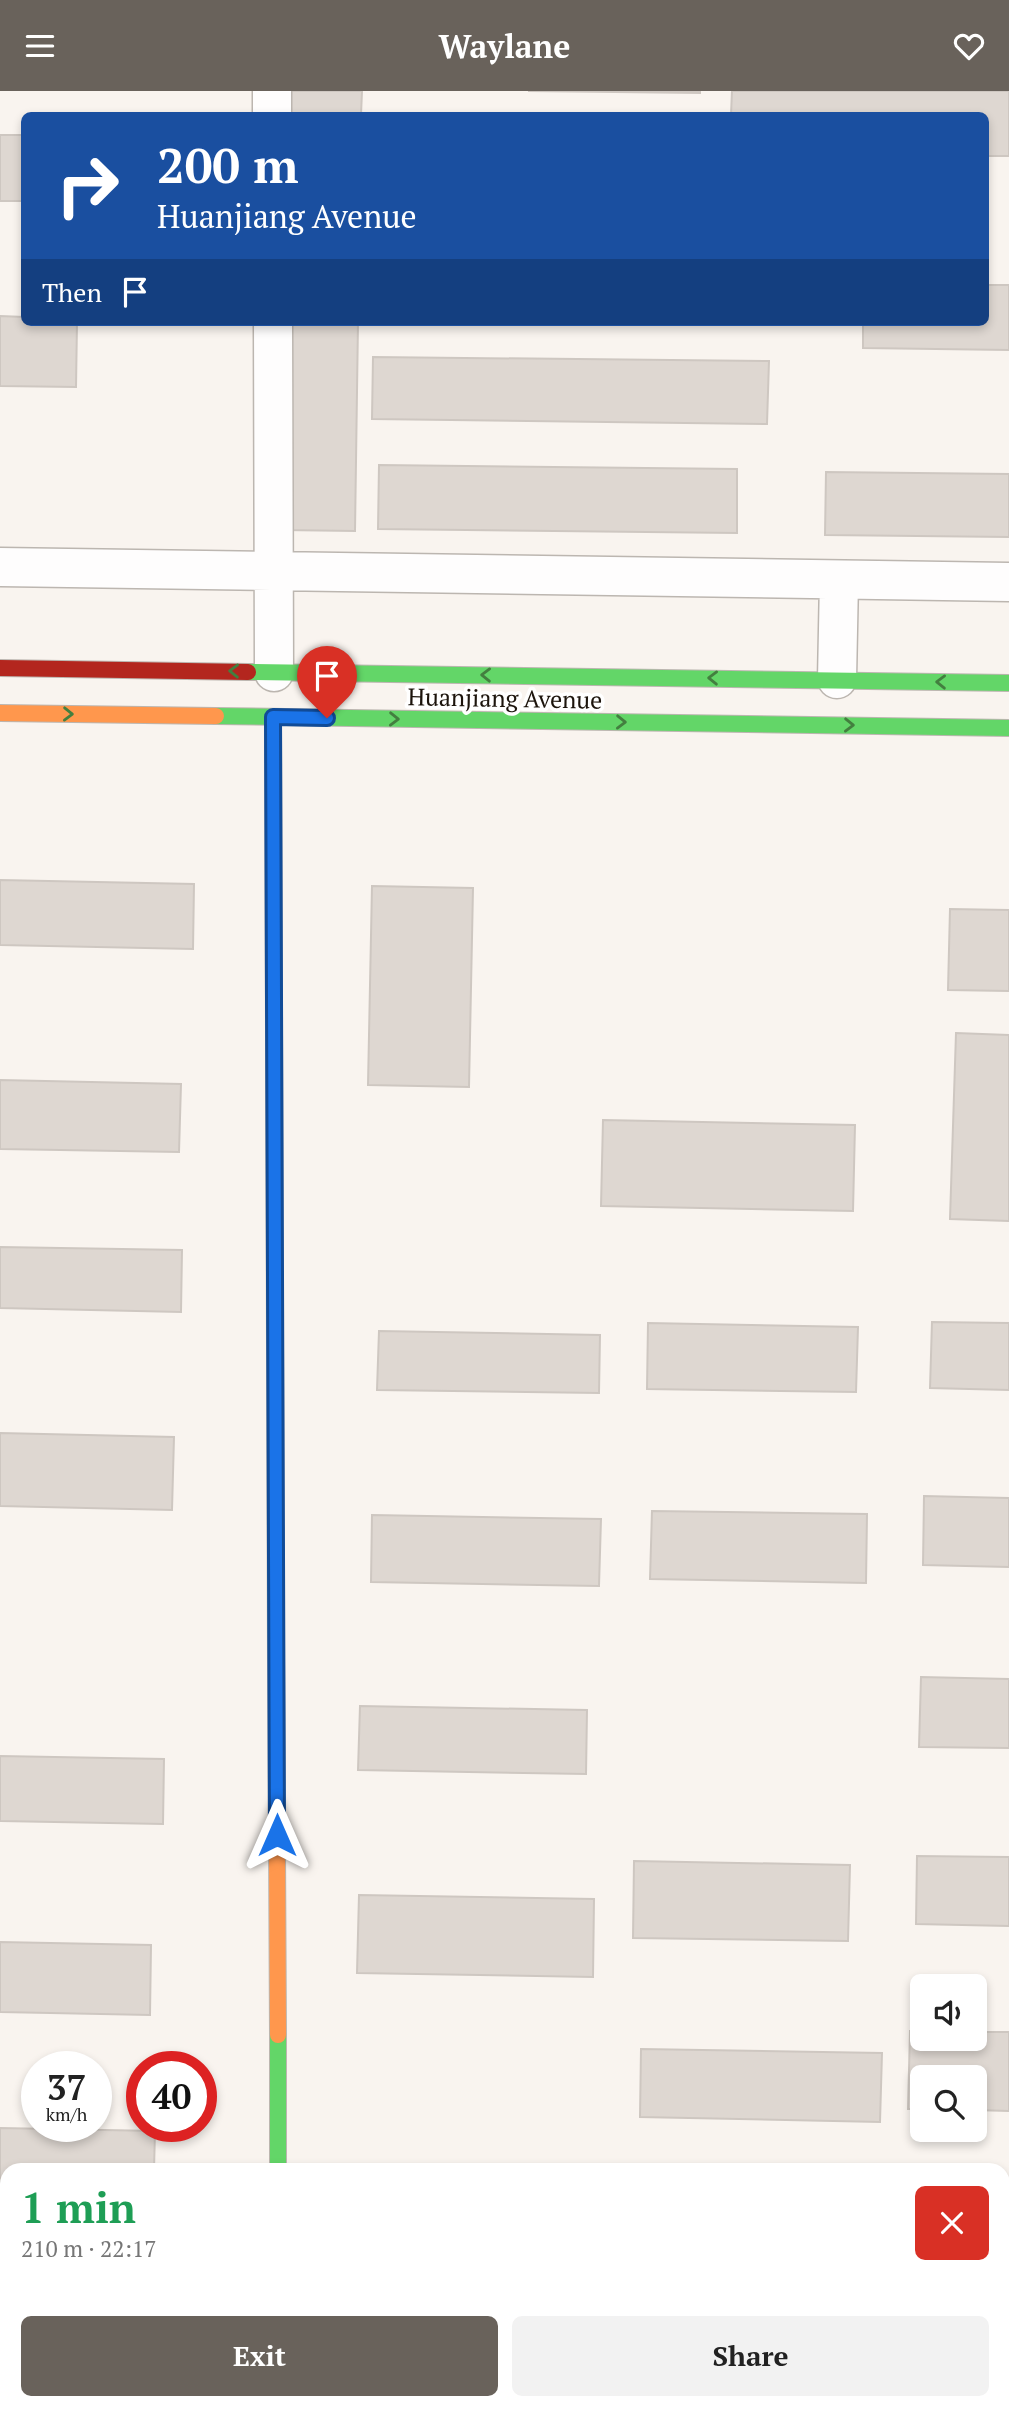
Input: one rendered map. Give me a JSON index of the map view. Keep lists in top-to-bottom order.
{
  "streets": {
    "main road": ["Huanjiang Avenue"]
  },
  "page": {
    "header": "Waylane",
    "turn": ["200 m", "Huanjiang Avenue"],
    "then": "Then",
    "speed": "37 km/h",
    "limit": "40",
    "heading": ["1 min", "210 m · 22:17"],
    "buttons": ["Exit", "Share"]
  }
}
